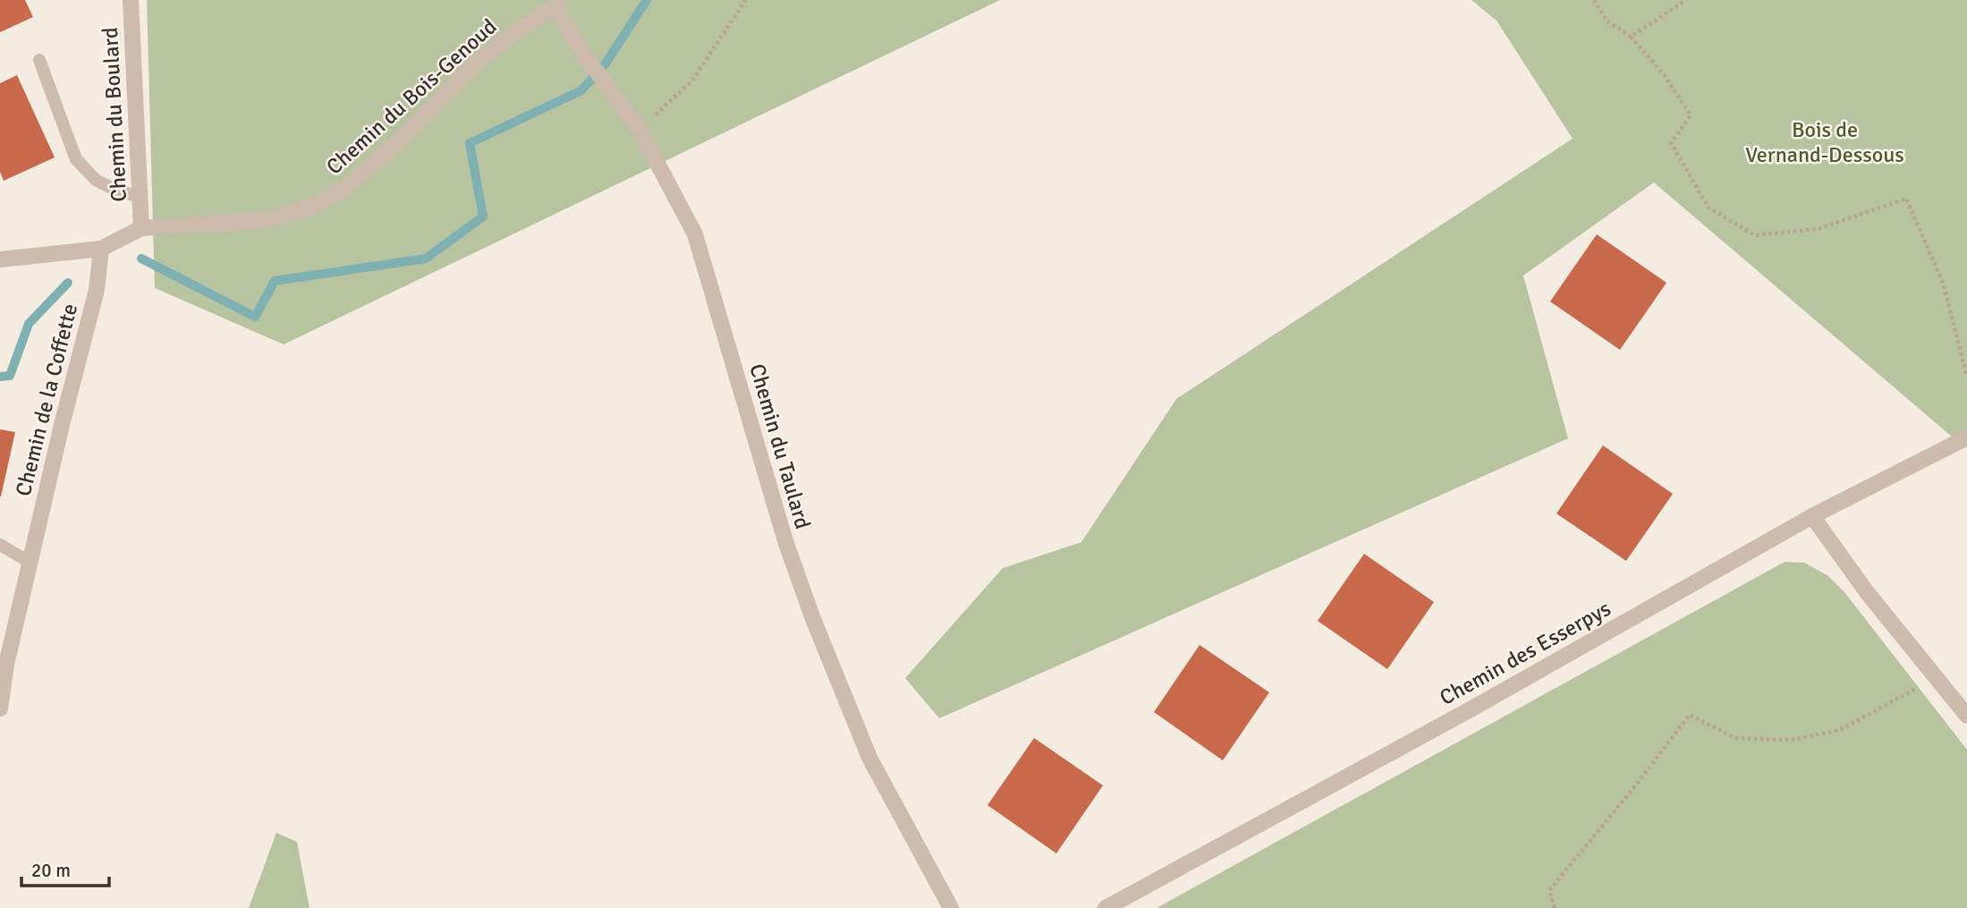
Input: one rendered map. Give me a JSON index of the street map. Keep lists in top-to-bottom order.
{
  "streets": {
    "street": [
      "Chemin du Bois-Genoud",
      "Chemin du Boulard",
      "Chemin de la Coffette",
      "Chemin du Taulard",
      "Chemin des Esserpys"
    ]
  },
  "crossings": [
    ["Chemin du Bois-Genoud", "Chemin du Boulard"],
    ["Chemin du Bois-Genoud", "Chemin de la Coffette"],
    ["Chemin du Bois-Genoud", "Chemin du Taulard"]
  ],
  "parks": ["Bois de Vernand-Dessous"],
  "scale_bar": "20 m"
}
